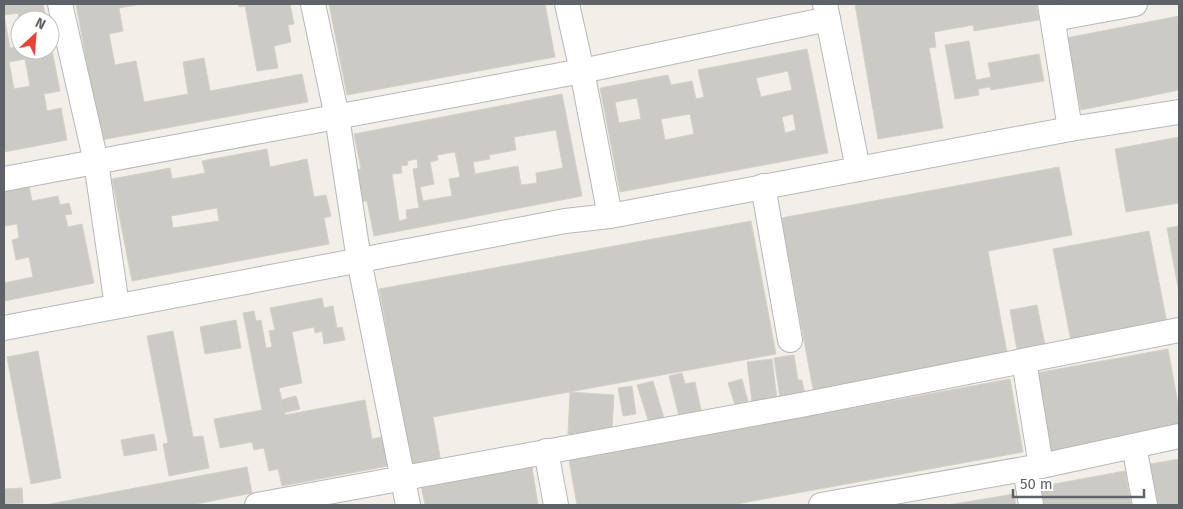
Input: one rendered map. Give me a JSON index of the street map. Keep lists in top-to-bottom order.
{
  "scale_bar": "50 m",
  "north": "top right"
}
